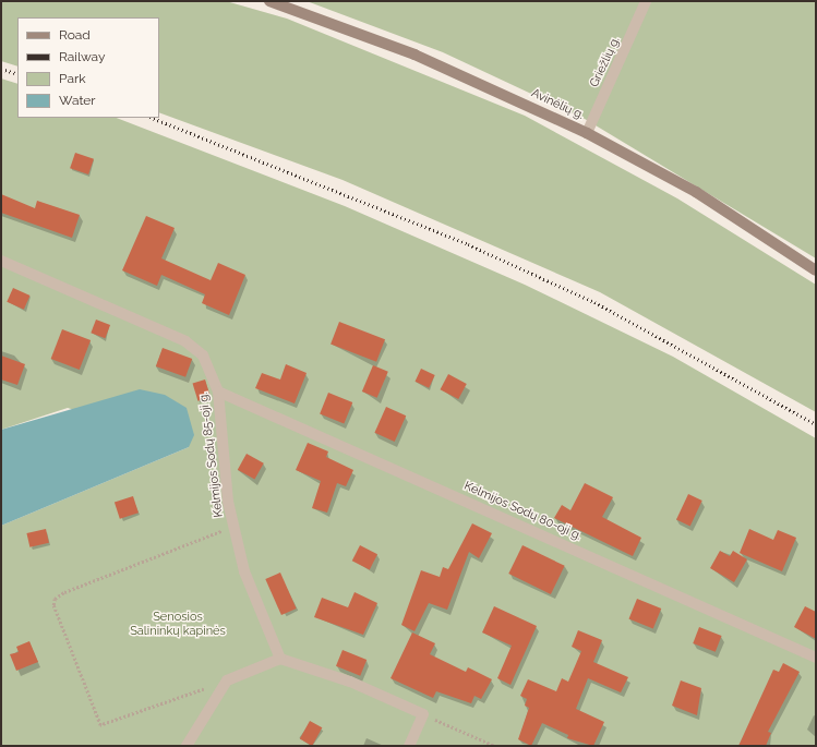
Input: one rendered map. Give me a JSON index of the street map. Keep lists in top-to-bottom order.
{
  "streets": {
    "main road": ["Avinėlių g."],
    "street": ["Griežlių g.", "Kelmijos Sodų 85-oji g.", "Kelmijos Sodų 80-oji g."]
  },
  "crossings": [
    ["Griežlių g.", "Avinėlių g."],
    ["Kelmijos Sodų 85-oji g.", "Kelmijos Sodų 80-oji g."]
  ],
  "parks": ["Senosios Salininkų kapinės"],
  "legend": [
    "Road",
    "Railway",
    "Park",
    "Water"
  ]
}
